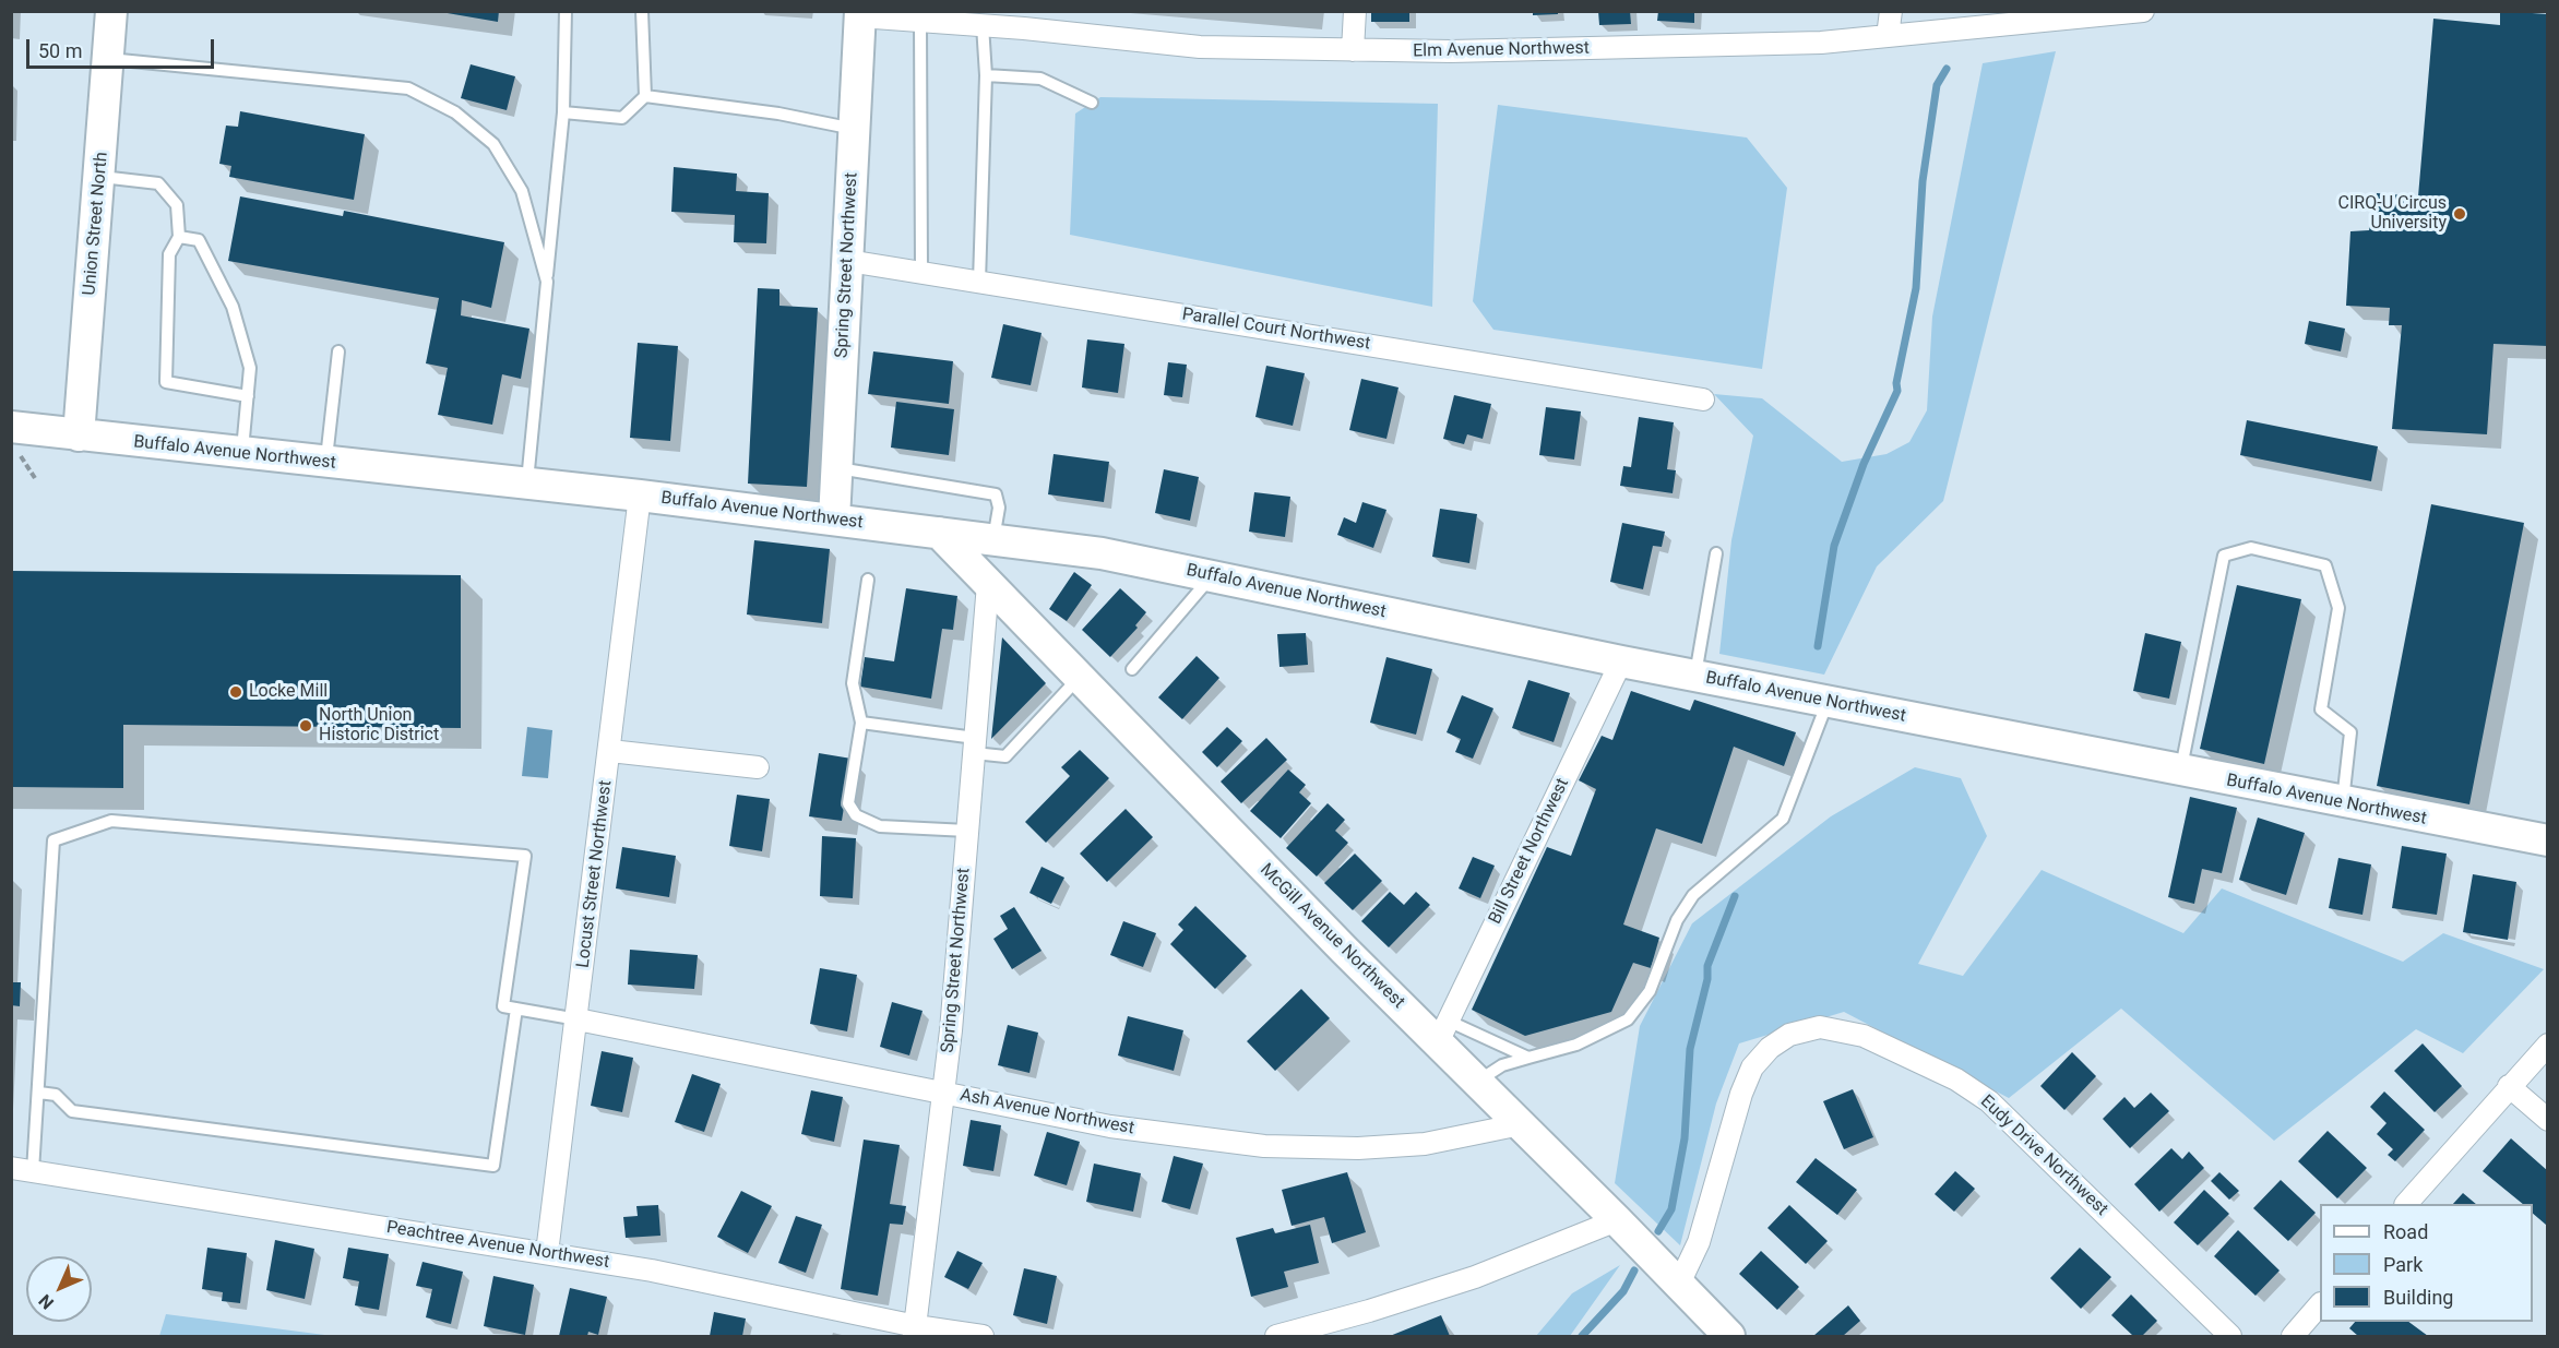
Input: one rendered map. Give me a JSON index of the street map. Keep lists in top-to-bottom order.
{
  "streets": {
    "street": [
      "Elm Avenue Northwest",
      "Union Street North",
      "Spring Street Northwest",
      "Parallel Court Northwest",
      "Buffalo Avenue Northwest",
      "Bill Street Northwest",
      "Locust Street Northwest",
      "McGill Avenue Northwest",
      "Ash Avenue Northwest",
      "Eudy Drive Northwest",
      "Peachtree Avenue Northwest"
    ]
  },
  "crossings": [
    ["Elm Avenue Northwest", "Spring Street Northwest"],
    ["Union Street North", "Buffalo Avenue Northwest"],
    ["Spring Street Northwest", "Parallel Court Northwest"],
    ["Spring Street Northwest", "Buffalo Avenue Northwest"],
    ["Spring Street Northwest", "McGill Avenue Northwest"],
    ["Spring Street Northwest", "Ash Avenue Northwest"],
    ["Spring Street Northwest", "Peachtree Avenue Northwest"],
    ["Buffalo Avenue Northwest", "Bill Street Northwest"],
    ["Buffalo Avenue Northwest", "Locust Street Northwest"],
    ["Buffalo Avenue Northwest", "McGill Avenue Northwest"],
    ["Bill Street Northwest", "McGill Avenue Northwest"],
    ["Locust Street Northwest", "Ash Avenue Northwest"],
    ["Locust Street Northwest", "Peachtree Avenue Northwest"],
    ["McGill Avenue Northwest", "Ash Avenue Northwest"],
    ["McGill Avenue Northwest", "Eudy Drive Northwest"]
  ],
  "places": ["CIRQ-U Circus University", "Locke Mill", "North Union Historic District"],
  "legend": ["Road", "Park", "Building"],
  "scale_bar": "50 m",
  "north": "bottom left"
}
